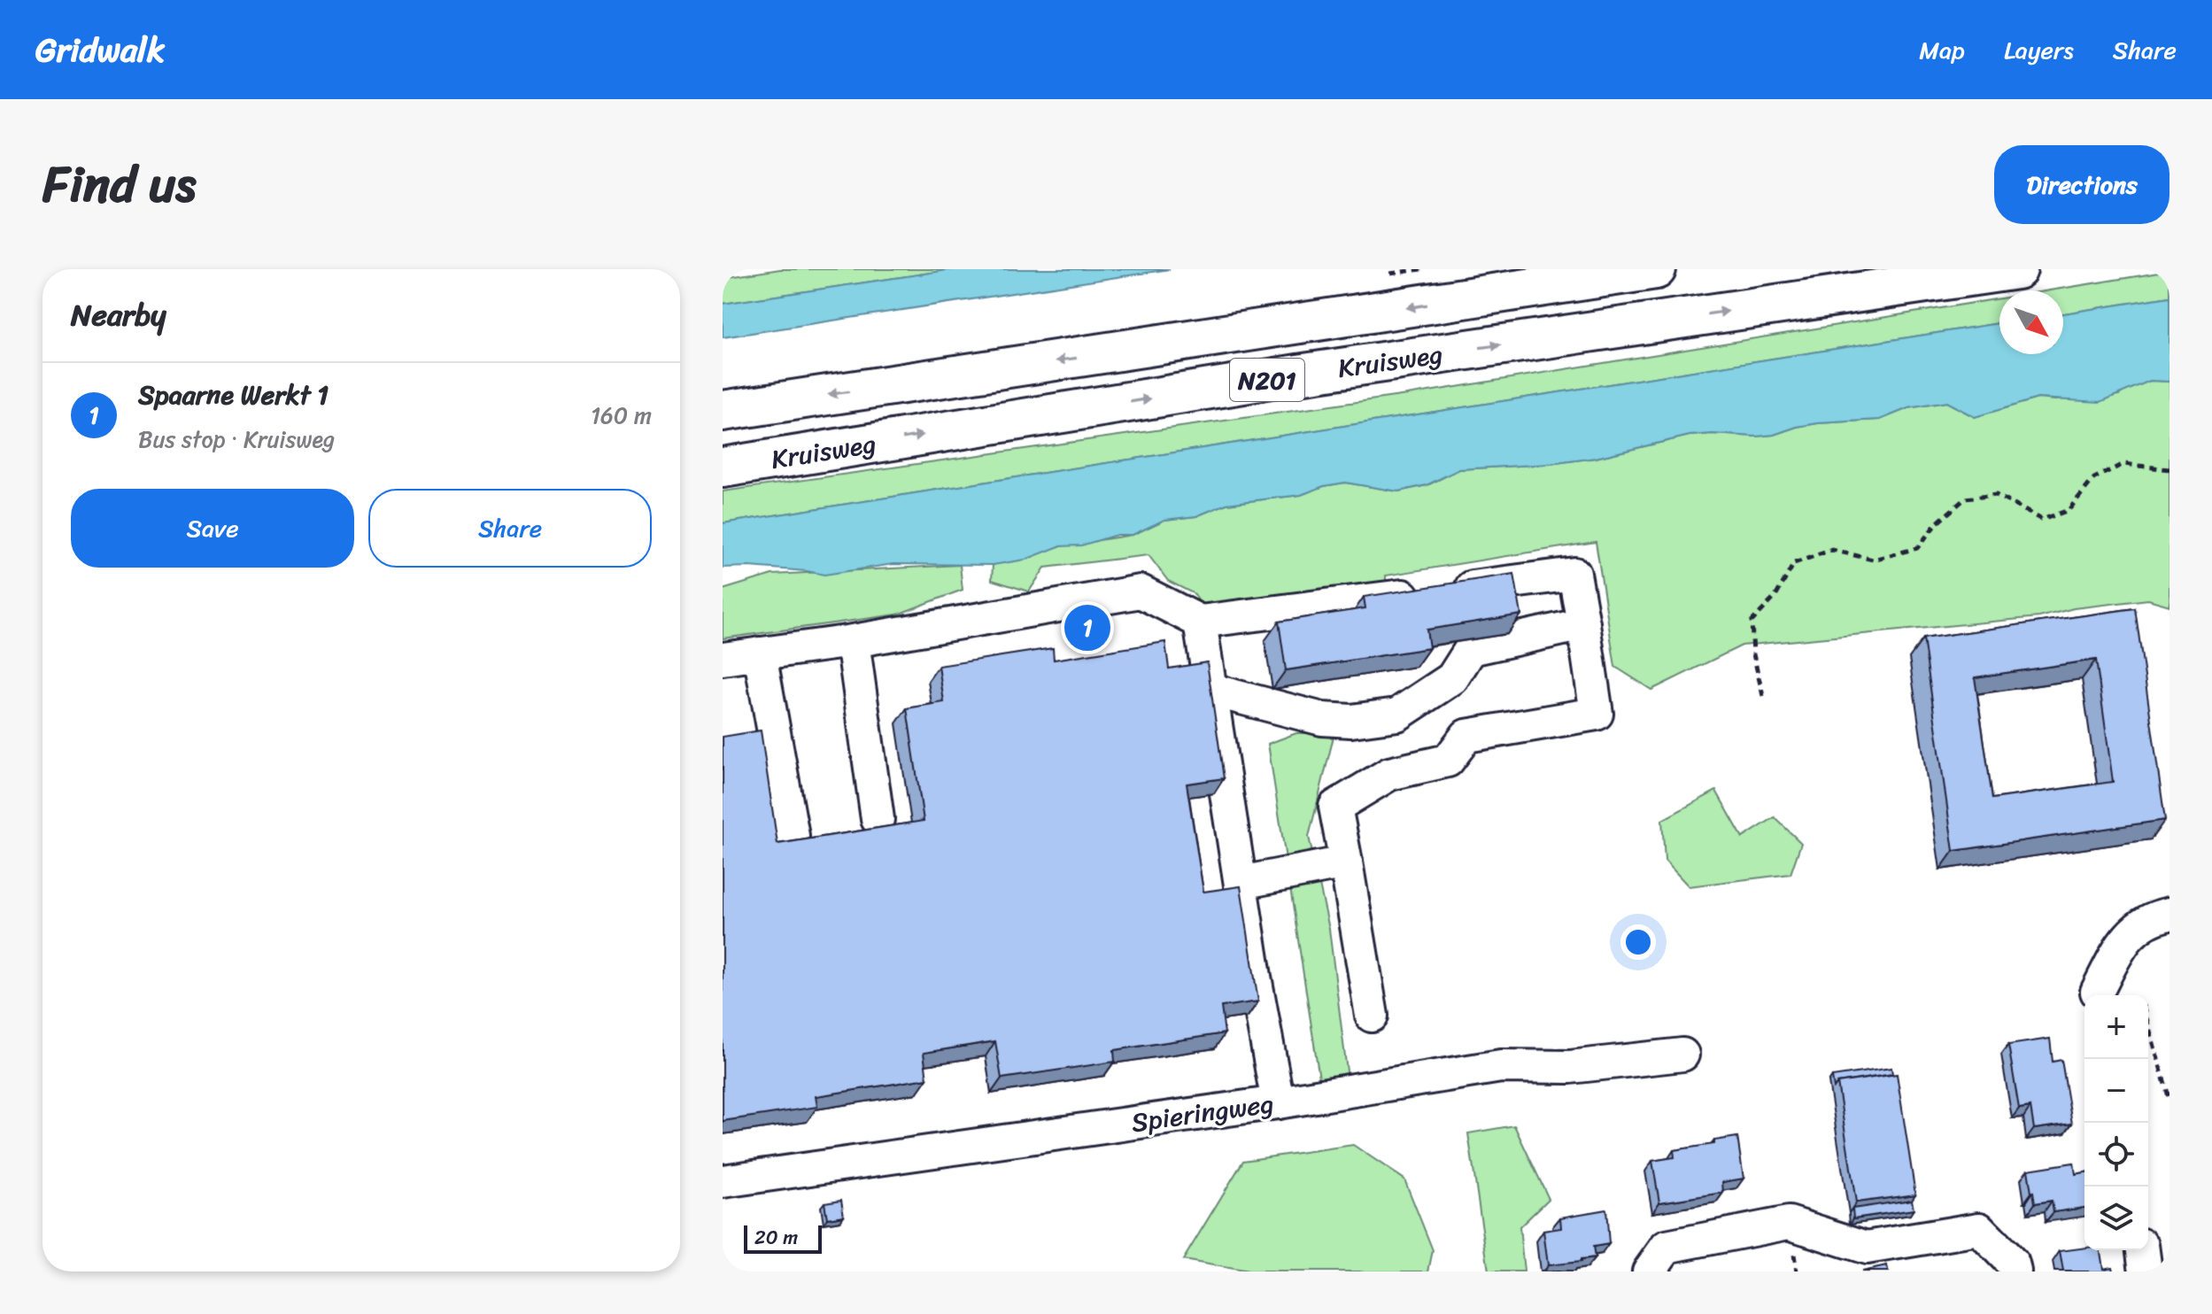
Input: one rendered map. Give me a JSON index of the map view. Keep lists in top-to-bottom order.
{
  "streets": {
    "highway": ["Kruisweg", "N201"],
    "street": ["Spieringweg"]
  },
  "scale_bar": "20 m",
  "north": "bottom right",
  "page": {
    "header": "Gridwalk",
    "nav": ["Map", "Layers", "Share"],
    "title": "Find us",
    "buttons": [
      "Directions",
      ["Save", "Share"]
    ],
    "heading": "Nearby",
    "list": [
      {
        "mark": "1",
        "name": "Spaarne Werkt 1",
        "note": "Bus stop · Kruisweg",
        "value": "160 m"
      }
    ],
    "pins": "1",
    "map_buttons": ["+", "−"],
    "scale": "20 m"
  }
}
